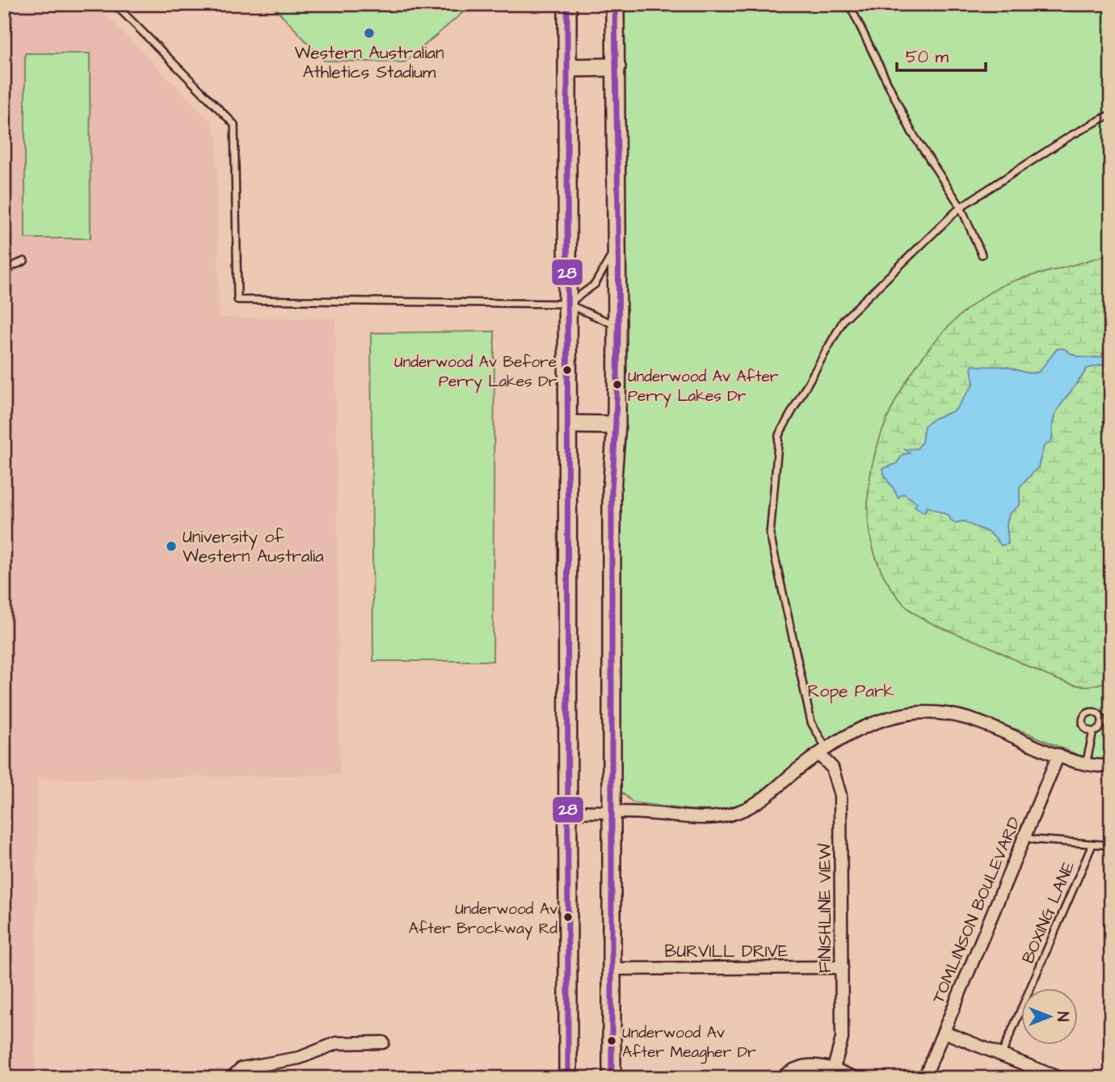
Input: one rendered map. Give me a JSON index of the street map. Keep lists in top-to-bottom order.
{
  "streets": {
    "street": ["FINISHLINE VIEW", "TOMLINSON BOULEVARD", "BURVILL DRIVE"],
    "lane": ["BOXING LANE"]
  },
  "crossings": [
    ["FINISHLINE VIEW", "BURVILL DRIVE"]
  ],
  "parks": ["Rope Park"],
  "places": [
    "Western Australian Athletics Stadium",
    "Underwood Av Before Perry Lakes Dr",
    "Underwood Av After Perry Lakes Dr",
    "University of Western Australia",
    "Underwood Av After Brockway Rd",
    "Underwood Av After Meagher Dr"
  ],
  "lines": ["transit line 28"],
  "scale_bar": "50 m",
  "north": "right"
}
